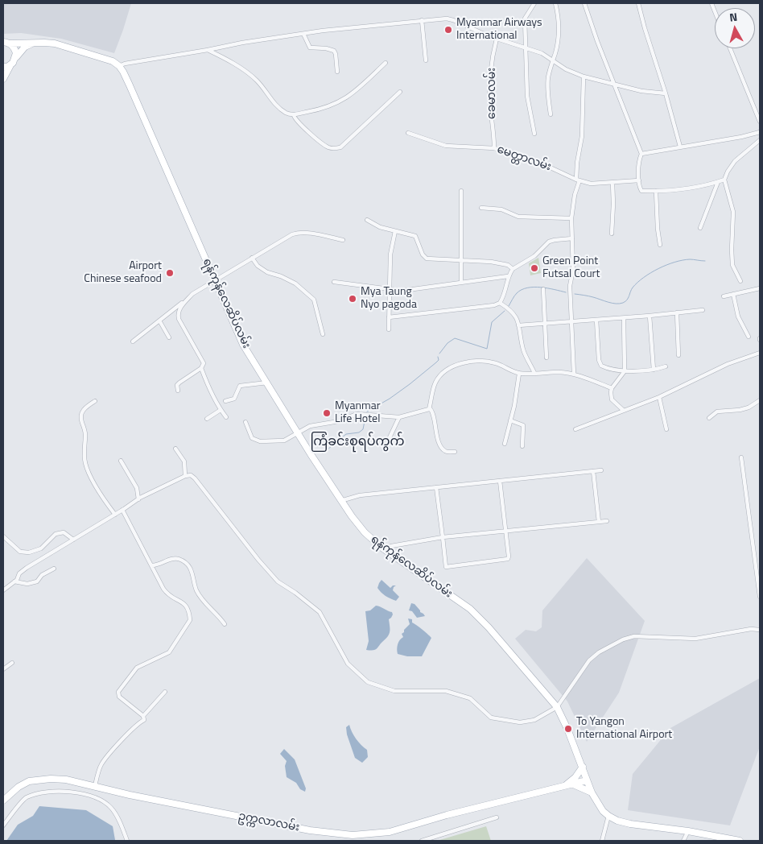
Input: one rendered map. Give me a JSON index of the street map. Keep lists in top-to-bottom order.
{
  "streets": {
    "main road": ["ရန်ကုန်လေဆိပ်လမ်း", "ဥက္ကလာလမ်း"],
    "street": ["ခေမာလမ်း", "မေတ္တာလမ်း"]
  },
  "crossings": [
    ["ခေမာလမ်း", "မေတ္တာလမ်း"],
    ["ရန်ကုန်လေဆိပ်လမ်း", "ဥက္ကလာလမ်း"]
  ],
  "districts": ["ကြံခင်းစုရပ်ကွက်"],
  "places": [
    "Myanmar Airways International",
    "Green Point Futsal Court",
    "Airport Chinese seafood",
    "Mya Taung Nyo pagoda",
    "Myanmar Life Hotel",
    "To Yangon International Airport"
  ],
  "north": "top"
}
